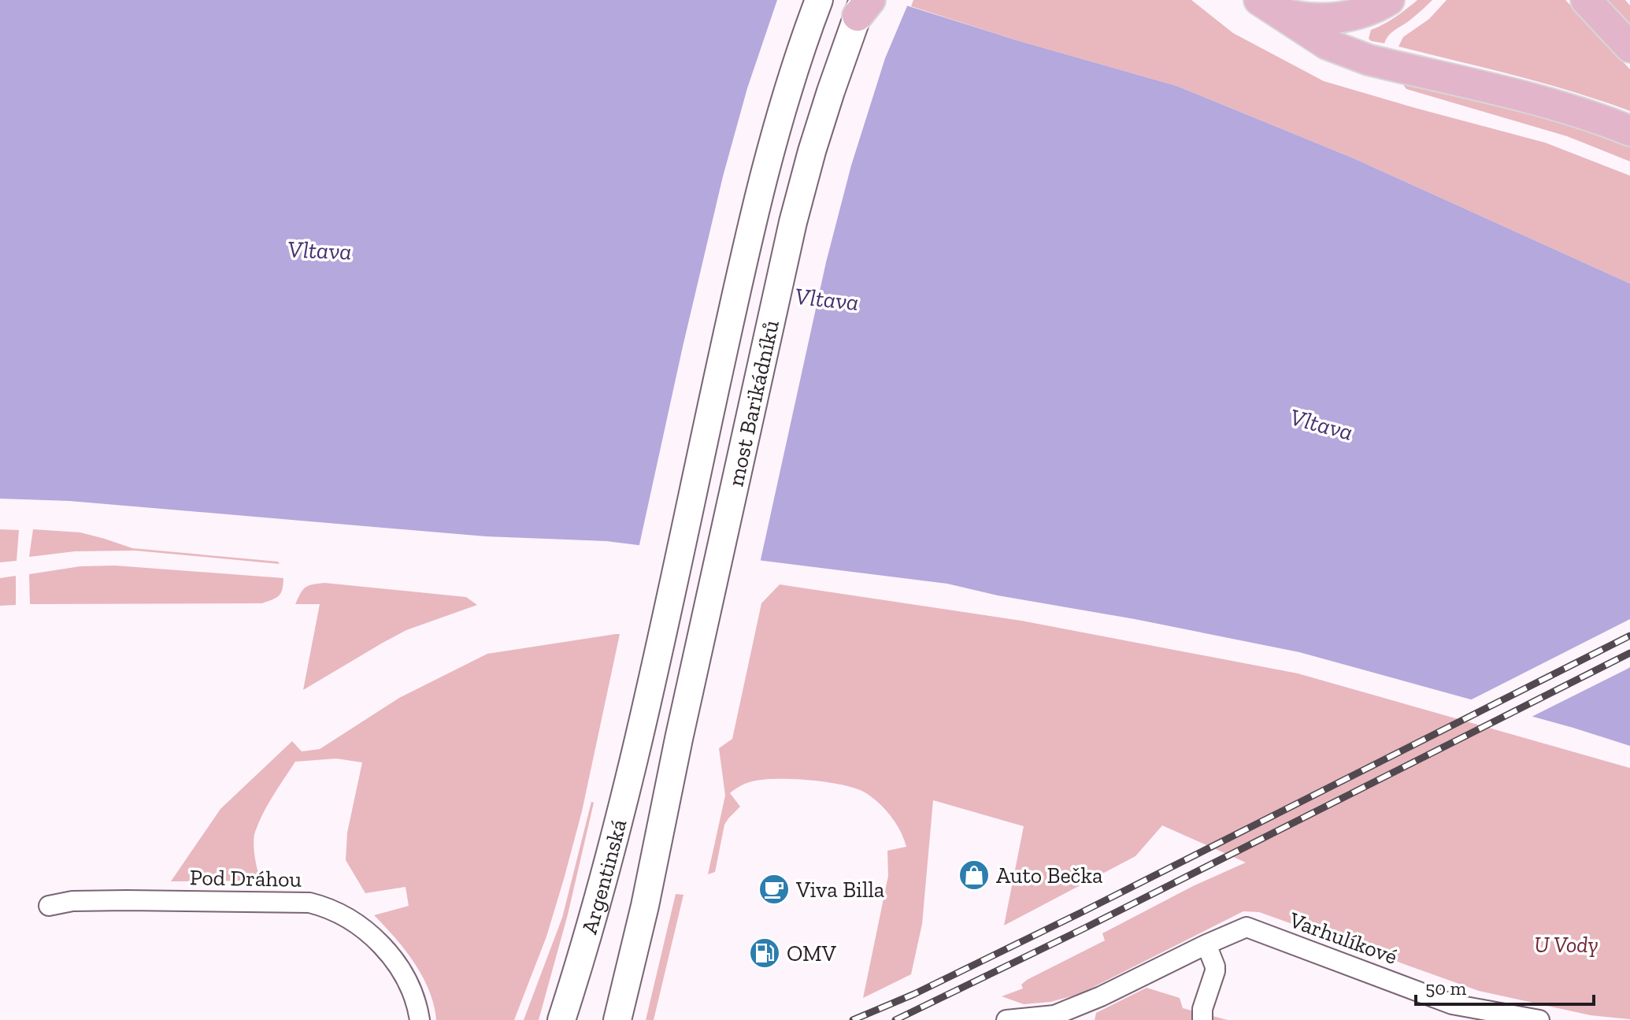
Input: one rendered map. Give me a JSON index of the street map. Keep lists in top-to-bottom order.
{
  "streets": {
    "main road": ["most Barikádníků", "Argentinská"],
    "street": ["Pod Dráhou", "Varhulíkové"]
  },
  "crossings": [
    ["most Barikádníků", "Argentinská"]
  ],
  "water": ["Vltava"],
  "parks": ["U Vody"],
  "places": {
    "shop": ["Auto Bečka"],
    "cafe": ["Viva Billa"],
    "fuel station": ["OMV"]
  },
  "scale_bar": "50 m"
}
